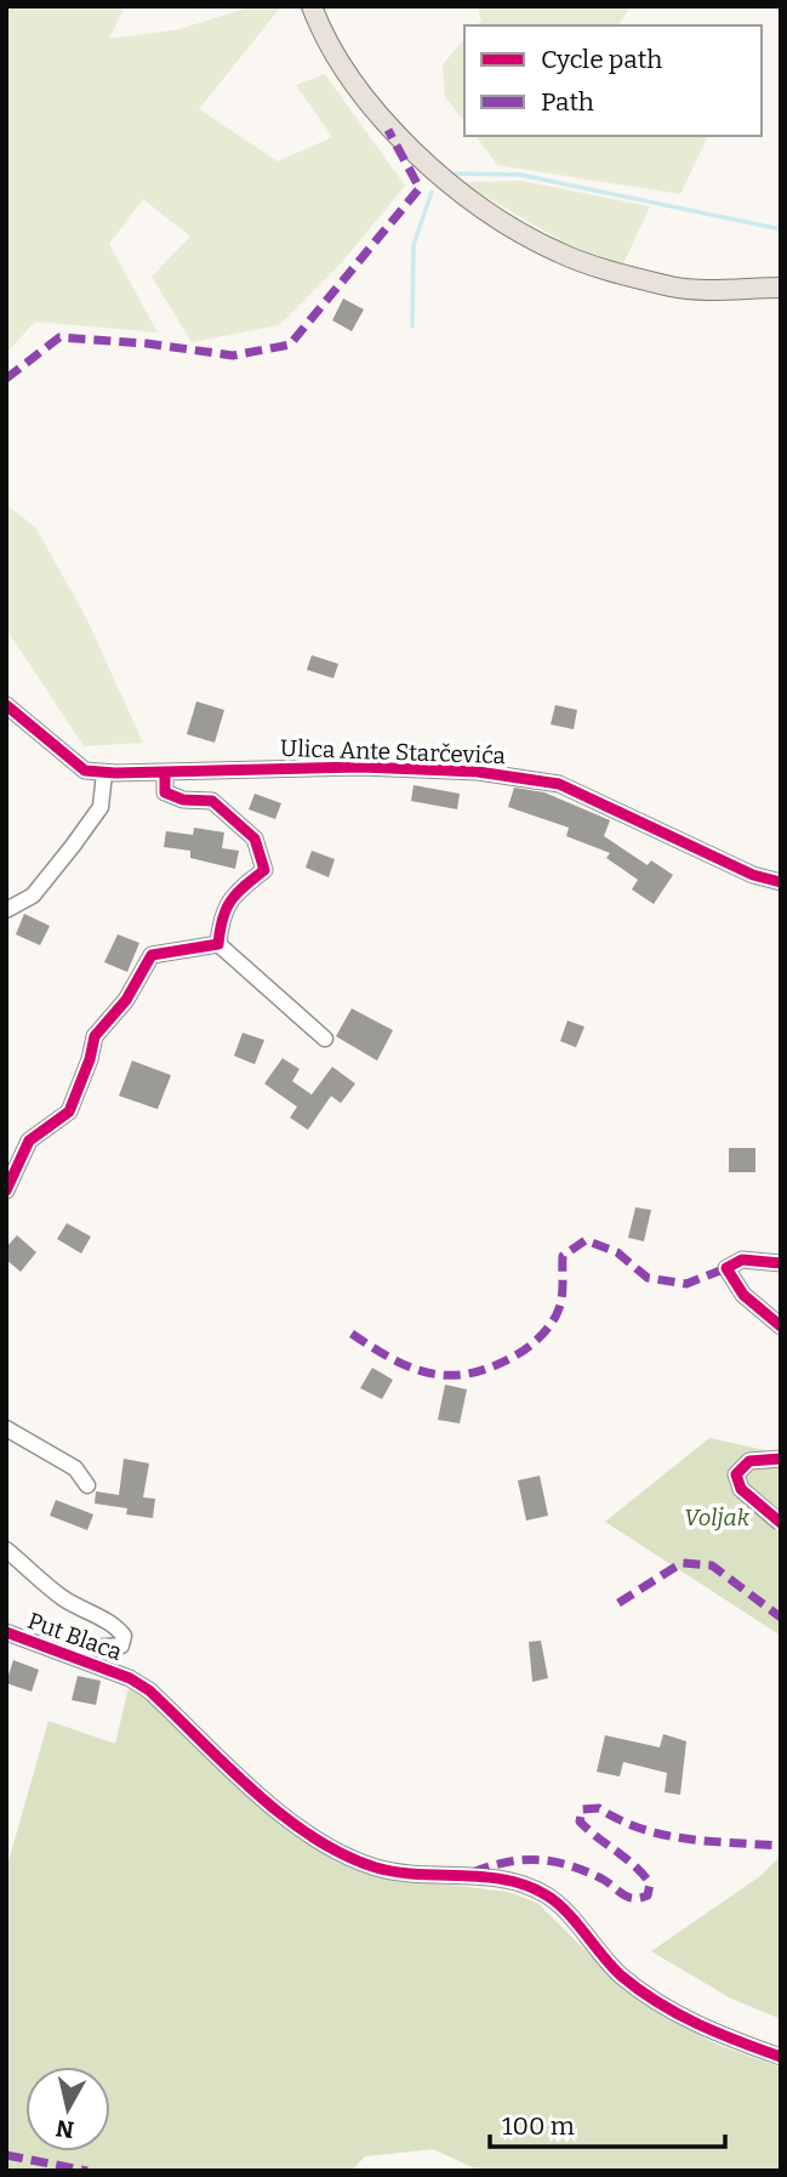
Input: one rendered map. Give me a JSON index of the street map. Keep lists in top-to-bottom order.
{
  "streets": {
    "street": ["Ulica Ante Starčevića", "Put Blaca"]
  },
  "parks": ["Voljak"],
  "legend": ["Cycle path", "Path"],
  "scale_bar": "100 m",
  "north": "bottom"
}
